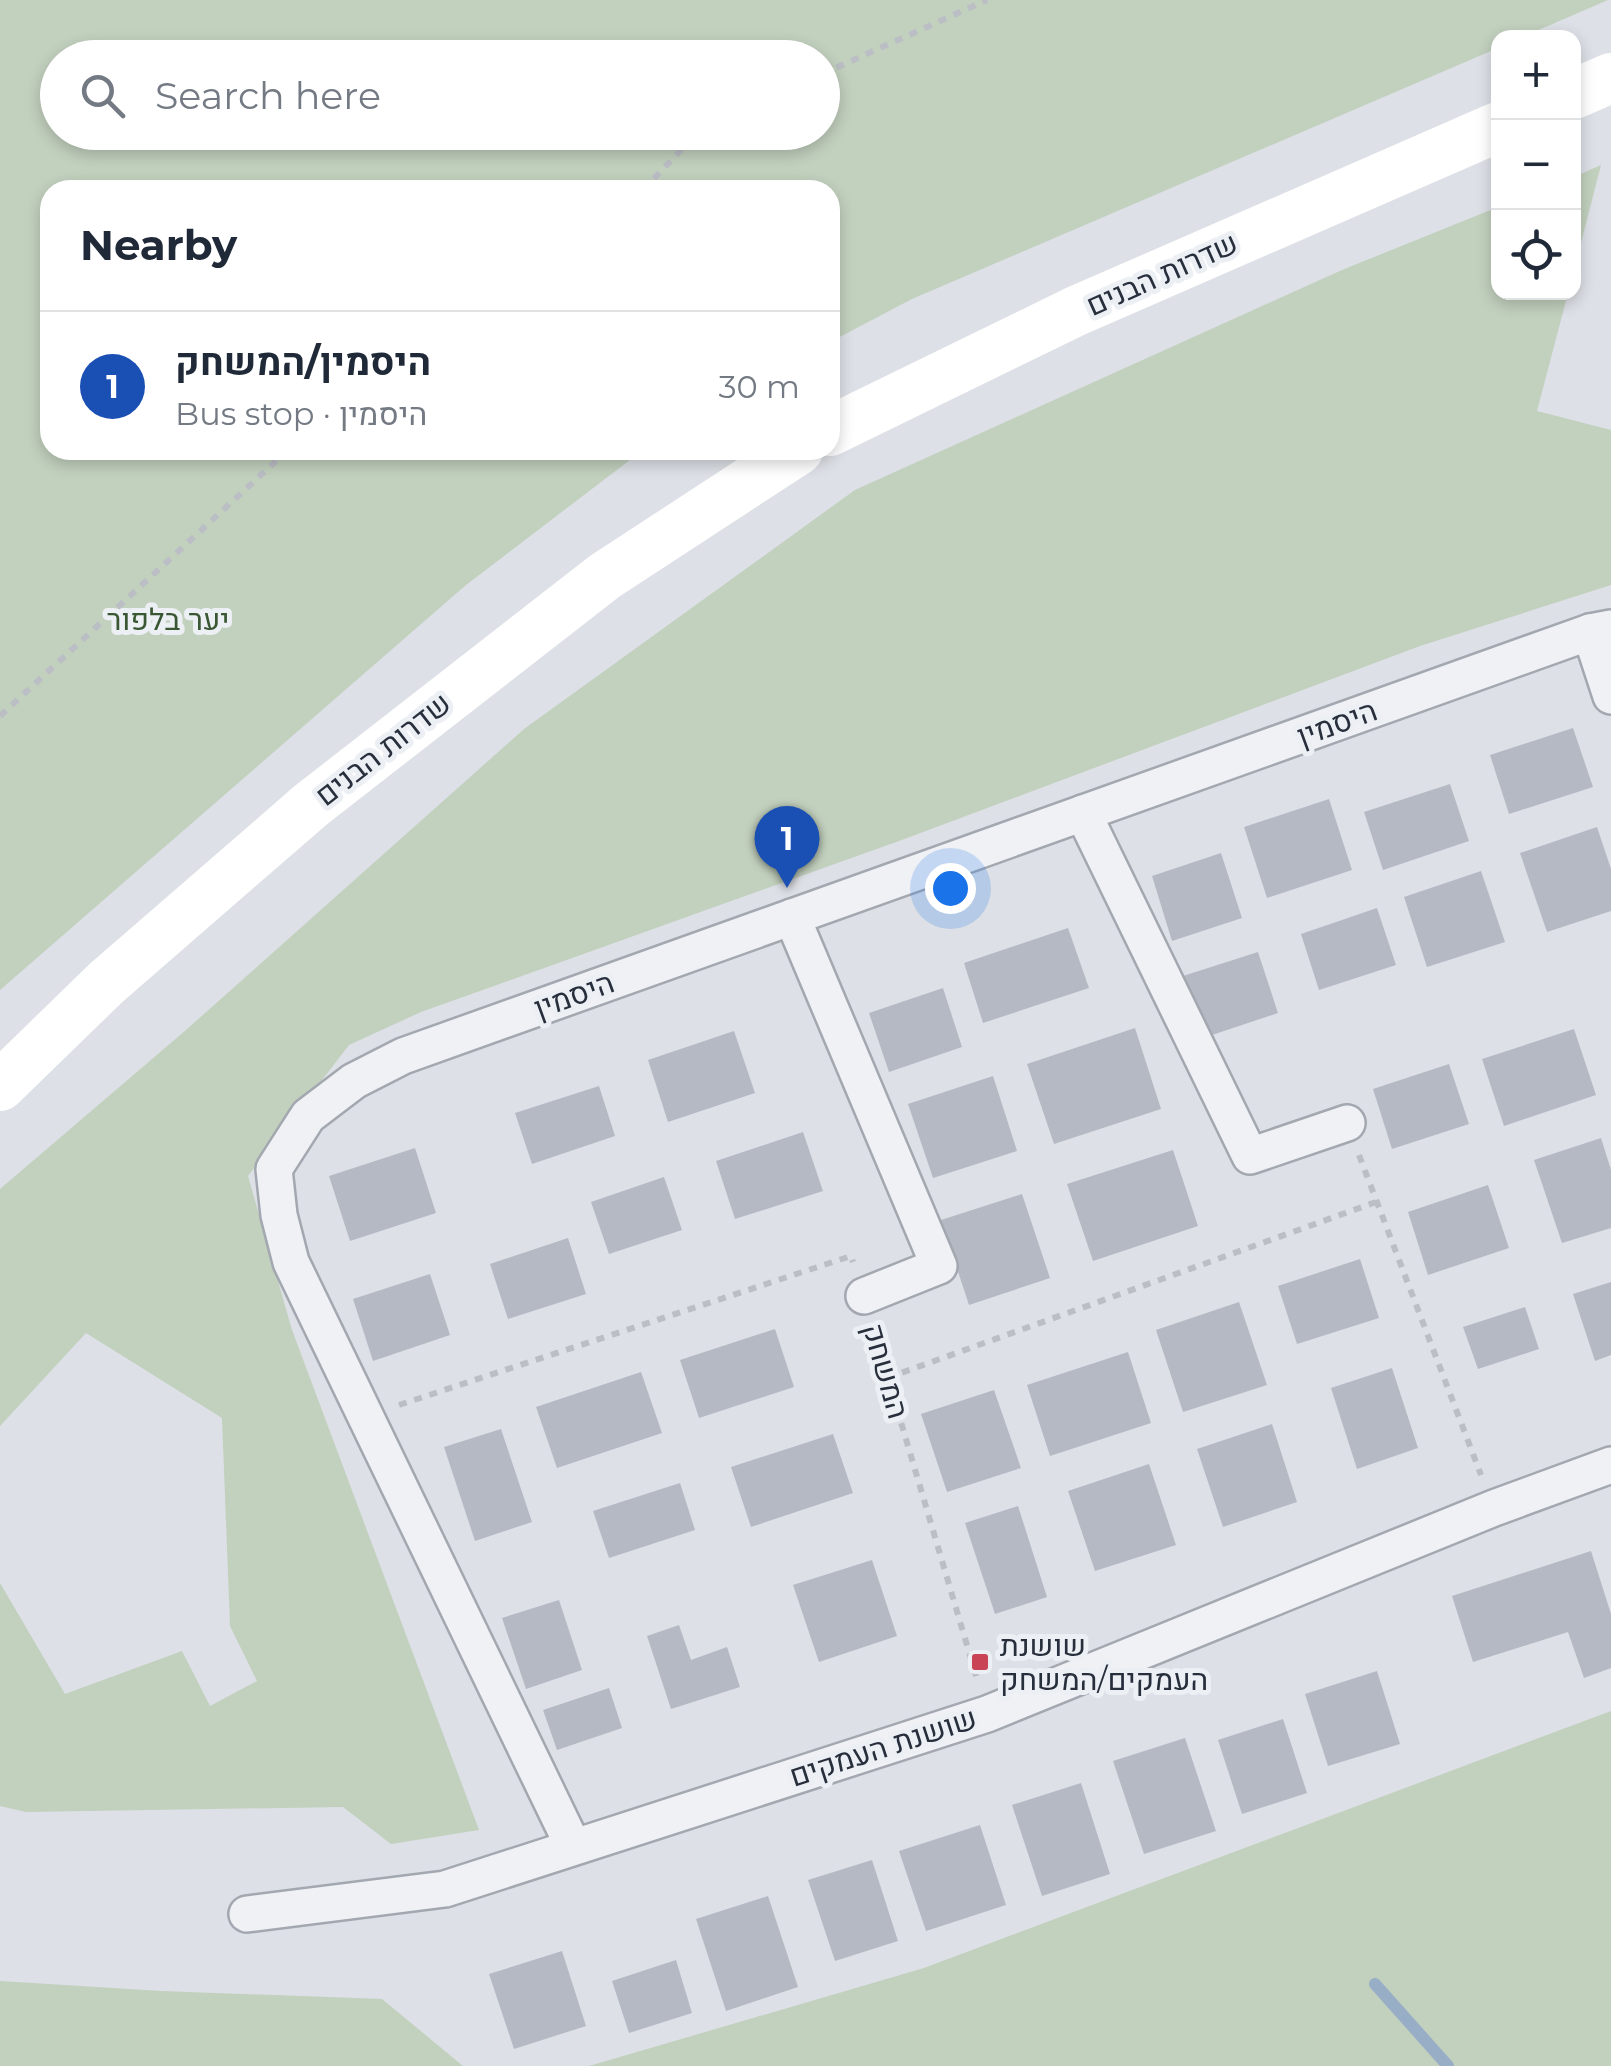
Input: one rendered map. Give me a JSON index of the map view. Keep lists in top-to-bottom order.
{
  "streets": {
    "main road": ["שדרות הבנים"],
    "street": ["היסמין", "המשחק", "שושנת העמקים"]
  },
  "crossings": [
    ["היסמין", "המשחק"],
    ["היסמין", "שושנת העמקים"],
    ["המשחק", "שושנת העמקים"]
  ],
  "parks": ["יער בלפור"],
  "places": {
    "transit": ["שושנת העמקים/המשחק"]
  },
  "page": {
    "map_buttons": ["+", "−"],
    "search": "Search here",
    "heading": "Nearby",
    "list": [
      {
        "mark": "1",
        "name": "היסמין/המשחק",
        "note": "Bus stop · היסמין",
        "value": "30 m"
      }
    ],
    "pins": "1"
  }
}
